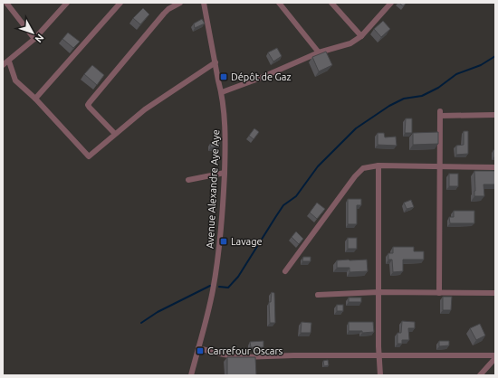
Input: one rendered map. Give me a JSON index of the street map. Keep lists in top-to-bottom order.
{
  "streets": {
    "street": ["Avenue Alexandre Aye Aye"]
  },
  "places": {
    "transit": ["Dépôt de Gaz", "Lavage", "Carrefour Oscars"]
  },
  "north": "bottom right"
}
